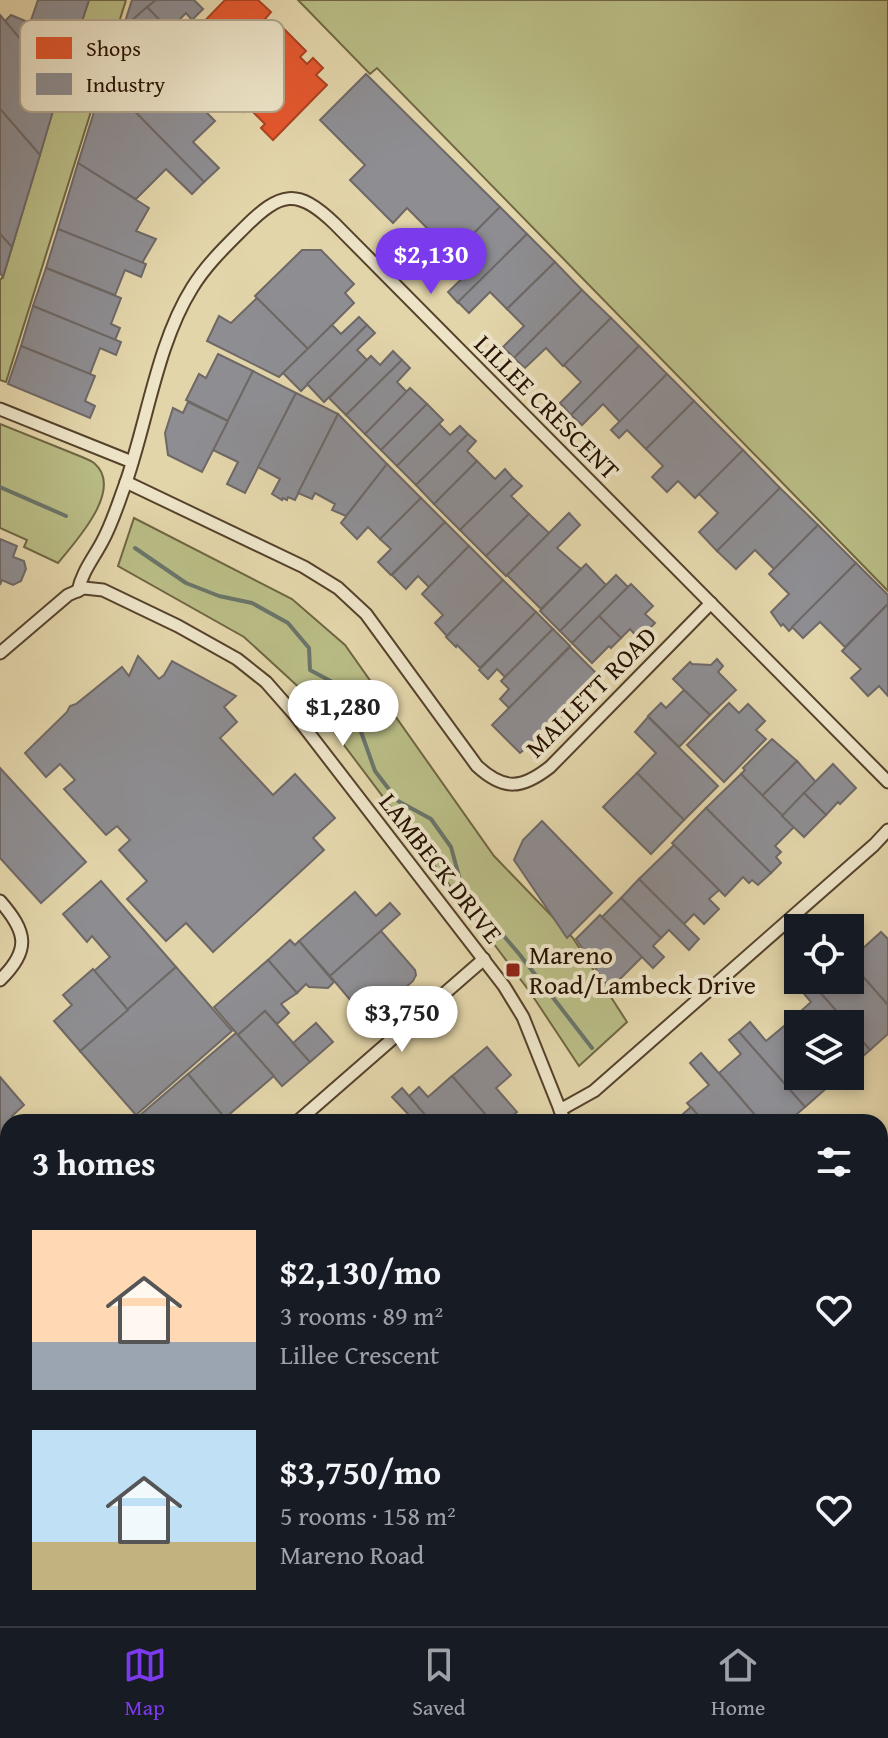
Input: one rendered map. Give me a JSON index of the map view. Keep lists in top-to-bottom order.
{
  "streets": {
    "street": ["LILLEE CRESCENT", "MALLETT ROAD", "LAMBECK DRIVE"]
  },
  "crossings": [
    ["LILLEE CRESCENT", "MALLETT ROAD"],
    ["LILLEE CRESCENT", "LAMBECK DRIVE"]
  ],
  "places": {
    "transit": ["Mareno Road/Lambeck Drive"]
  },
  "legend": ["Shops", "Industry"],
  "page": {
    "price": ["$2,130", "$1,280", "$3,750"],
    "heading": "3 homes",
    "list": [
      {
        "name": "$2,130/mo",
        "note": "3 rooms · 89 m² · Lillee Crescent"
      },
      {
        "name": "$3,750/mo",
        "note": "5 rooms · 158 m² · Mareno Road"
      }
    ],
    "tabs": ["Map", "Saved", "Home"]
  }
}
